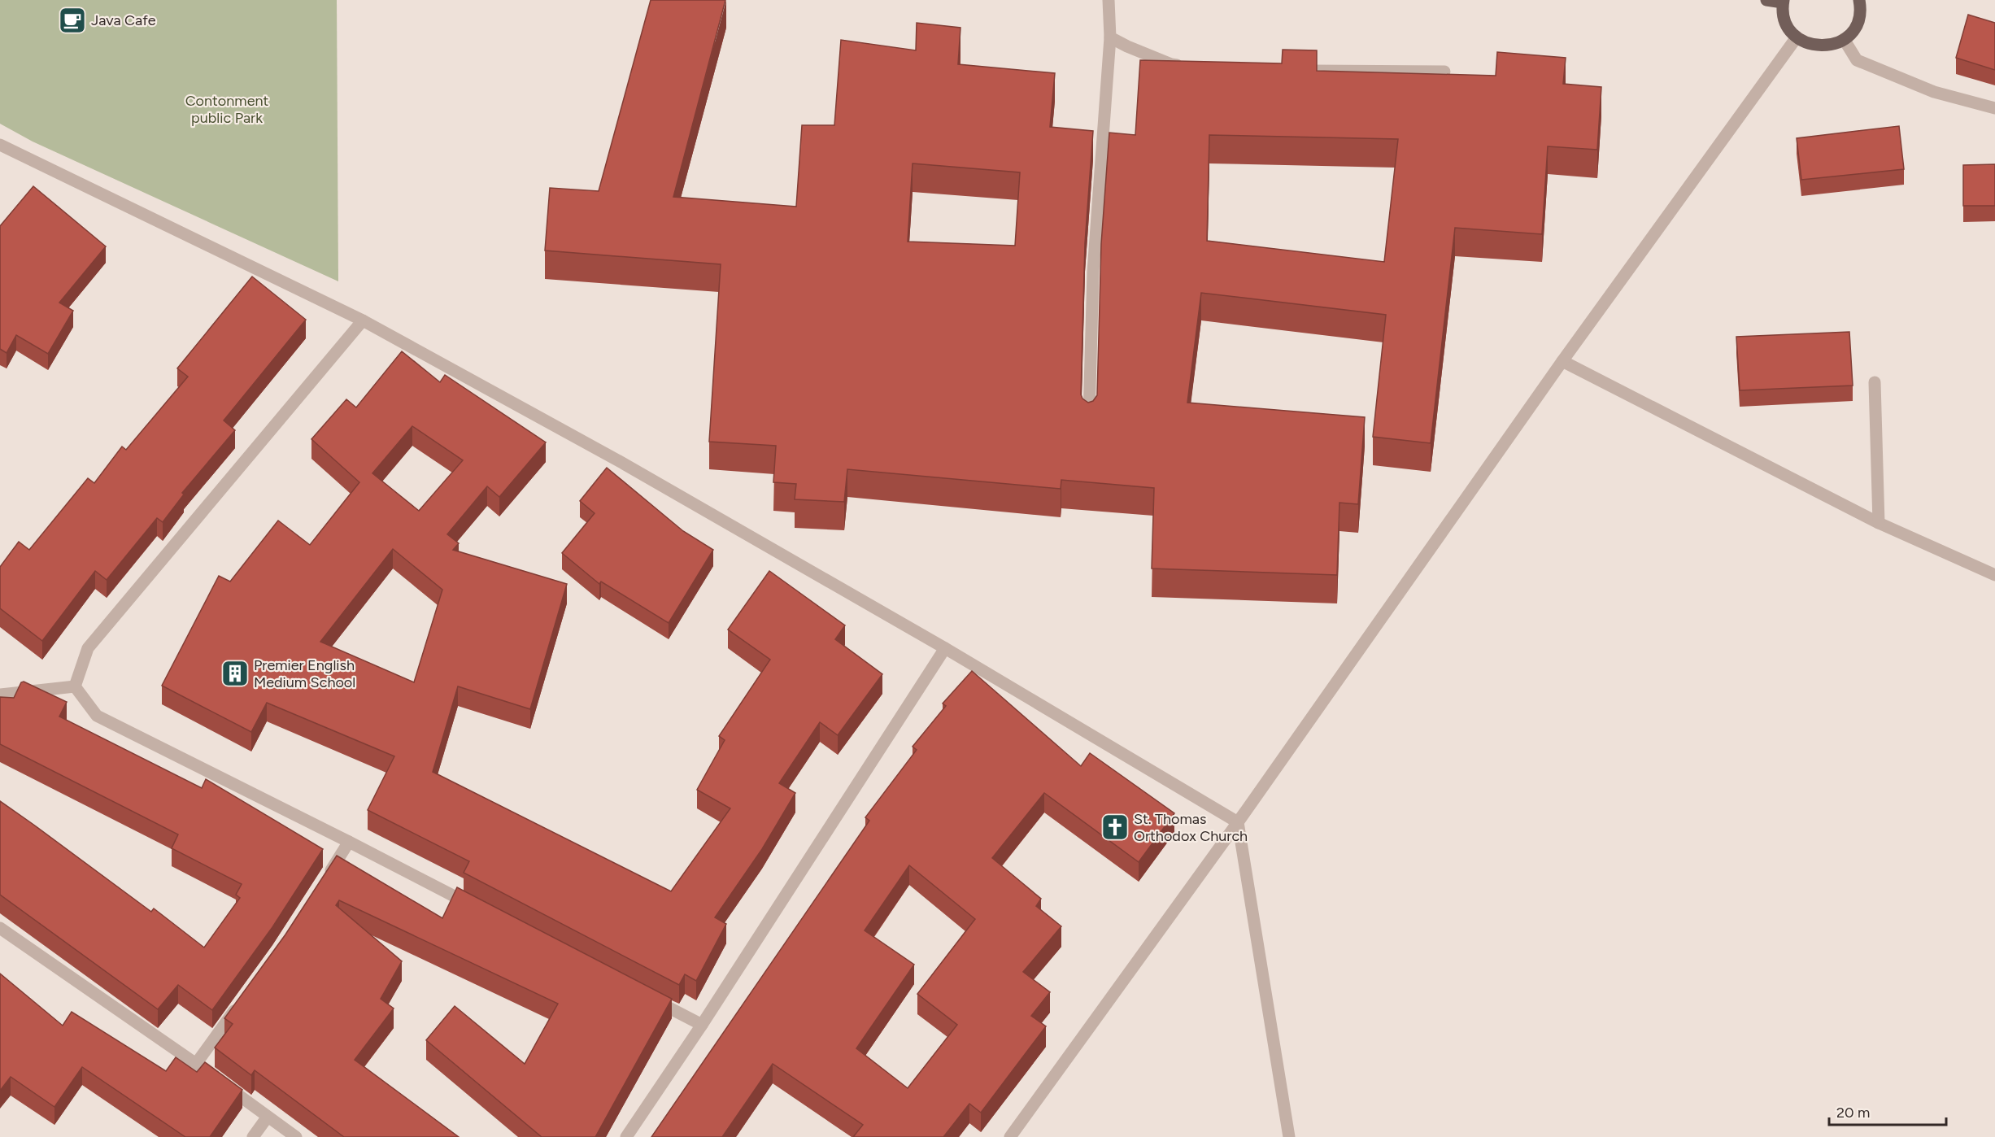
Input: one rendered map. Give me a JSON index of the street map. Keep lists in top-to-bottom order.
{
  "parks": ["Contonment public Park"],
  "places": {
    "cafe": ["Java Cafe"],
    "building": ["Premier English Medium School"],
    "church": ["St. Thomas Orthodox Church"]
  },
  "scale_bar": "20 m"
}
